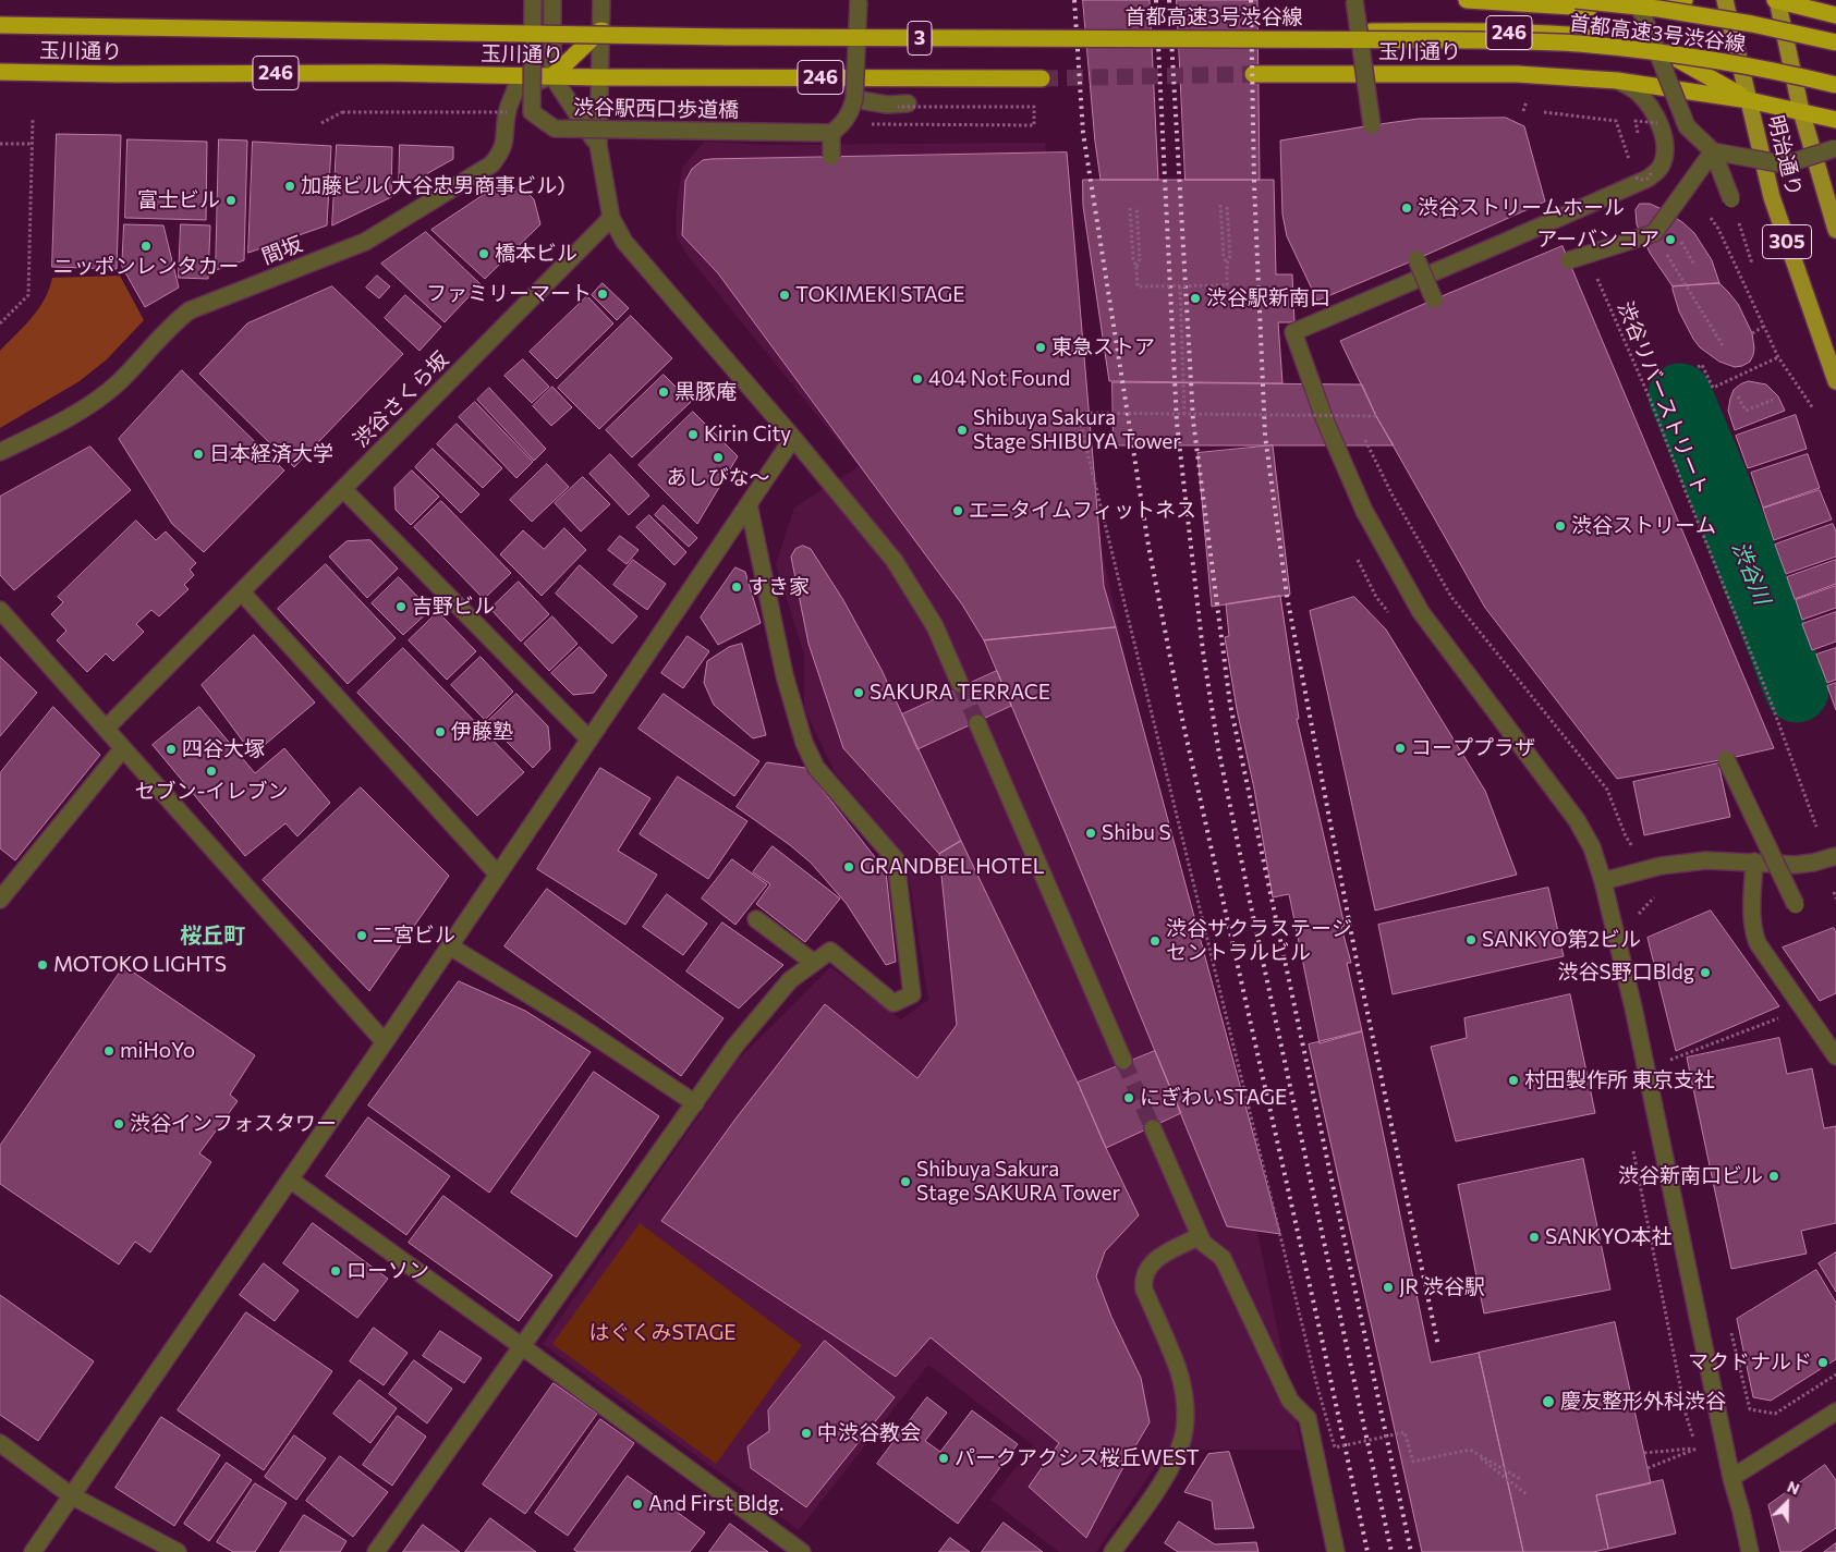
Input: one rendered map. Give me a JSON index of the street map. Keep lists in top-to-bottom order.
{
  "streets": {
    "highway": [
      "首都高速3号渋谷線",
      "246",
      "3",
      "玉川通り"
    ],
    "main road": ["明治通り", "305"],
    "street": ["渋谷駅西口歩道橋", "間坂", "渋谷さくら坂"],
    "path": ["渋谷リバーストリート"]
  },
  "crossings": [
    ["246", "玉川通り"],
    ["246", "明治通り"],
    ["玉川通り", "明治通り"],
    ["玉川通り", "間坂"]
  ],
  "districts": ["桜丘町"],
  "water": ["渋谷川"],
  "parks": ["はぐくみSTAGE"],
  "places": [
    "加藤ビル(大谷忠男商事ビル)",
    "富士ビル",
    "渋谷ストリームホール",
    "アーバンコア",
    "ニッポンレンタカー",
    "橋本ビル",
    "ファミリーマート",
    "TOKIMEKI STAGE",
    "渋谷駅新南口",
    "東急ストア",
    "404 Not Found",
    "黒豚庵",
    "Shibuya Sakura Stage SHIBUYA Tower",
    "Kirin City",
    "日本経済大学",
    "あしびな～",
    "エニタイムフィットネス",
    "渋谷ストリーム",
    "すき家",
    "吉野ビル",
    "SAKURA TERRACE",
    "伊藤塾",
    "コーププラザ",
    "四谷大塚",
    "セブン-イレブン",
    "Shibu S",
    "GRANDBEL HOTEL",
    "二宮ビル",
    "SANKYO第2ビル",
    "渋谷サクラステージ セントラルビル",
    "MOTOKO LIGHTS",
    "渋谷S野口Bldg",
    "miHoYo",
    "村田製作所 東京支社",
    "にぎわいSTAGE",
    "渋谷インフォスタワー",
    "渋谷新南口ビル",
    "Shibuya Sakura Stage SAKURA Tower",
    "SANKYO本社",
    "ローソン",
    "JR 渋谷駅",
    "マクドナルド",
    "慶友整形外科渋谷",
    "中渋谷教会",
    "パークアクシス桜丘WEST",
    "And First Bldg."
  ],
  "north": "top right"
}
